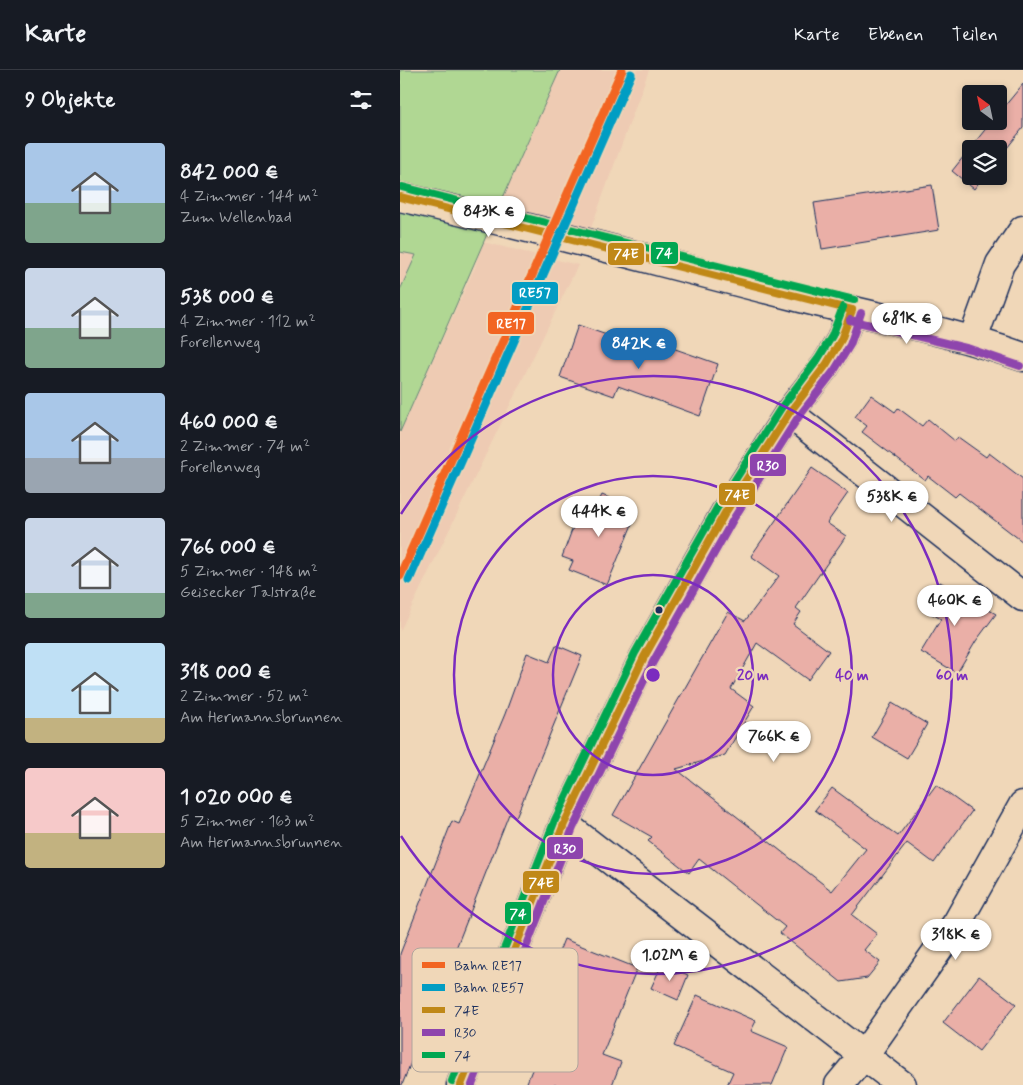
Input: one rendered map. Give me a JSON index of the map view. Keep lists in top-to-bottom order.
{
  "lines": [
    "rail line RE17",
    "rail line RE57",
    "transit line 74",
    "transit line 74E",
    "transit line R30"
  ],
  "legend": [
    "Bahn RE17",
    "Bahn RE57",
    "74E",
    "R30",
    "74"
  ],
  "north": "top left",
  "page": {
    "header": "Karte",
    "nav": ["Karte", "Ebenen", "Teilen"],
    "heading": "9 Objekte",
    "list": [
      {
        "name": "842 000 €",
        "note": "4 Zimmer · 144 m² · Zum Wellenbad"
      },
      {
        "name": "538 000 €",
        "note": "4 Zimmer · 112 m² · Forellenweg"
      },
      {
        "name": "460 000 €",
        "note": "2 Zimmer · 74 m² · Forellenweg"
      },
      {
        "name": "766 000 €",
        "note": "5 Zimmer · 148 m² · Geisecker Talstraße"
      },
      {
        "name": "318 000 €",
        "note": "2 Zimmer · 52 m² · Am Hermannsbrunnen"
      },
      {
        "name": "1 020 000 €",
        "note": "5 Zimmer · 163 m² · Am Hermannsbrunnen"
      }
    ],
    "price": [
      "843K €",
      "681K €",
      "842K €",
      "538K €",
      "444K €",
      "460K €",
      "766K €",
      "318K €",
      "1.02M €"
    ]
  },
  "rings": ["20 m", "40 m", "60 m"]
}
